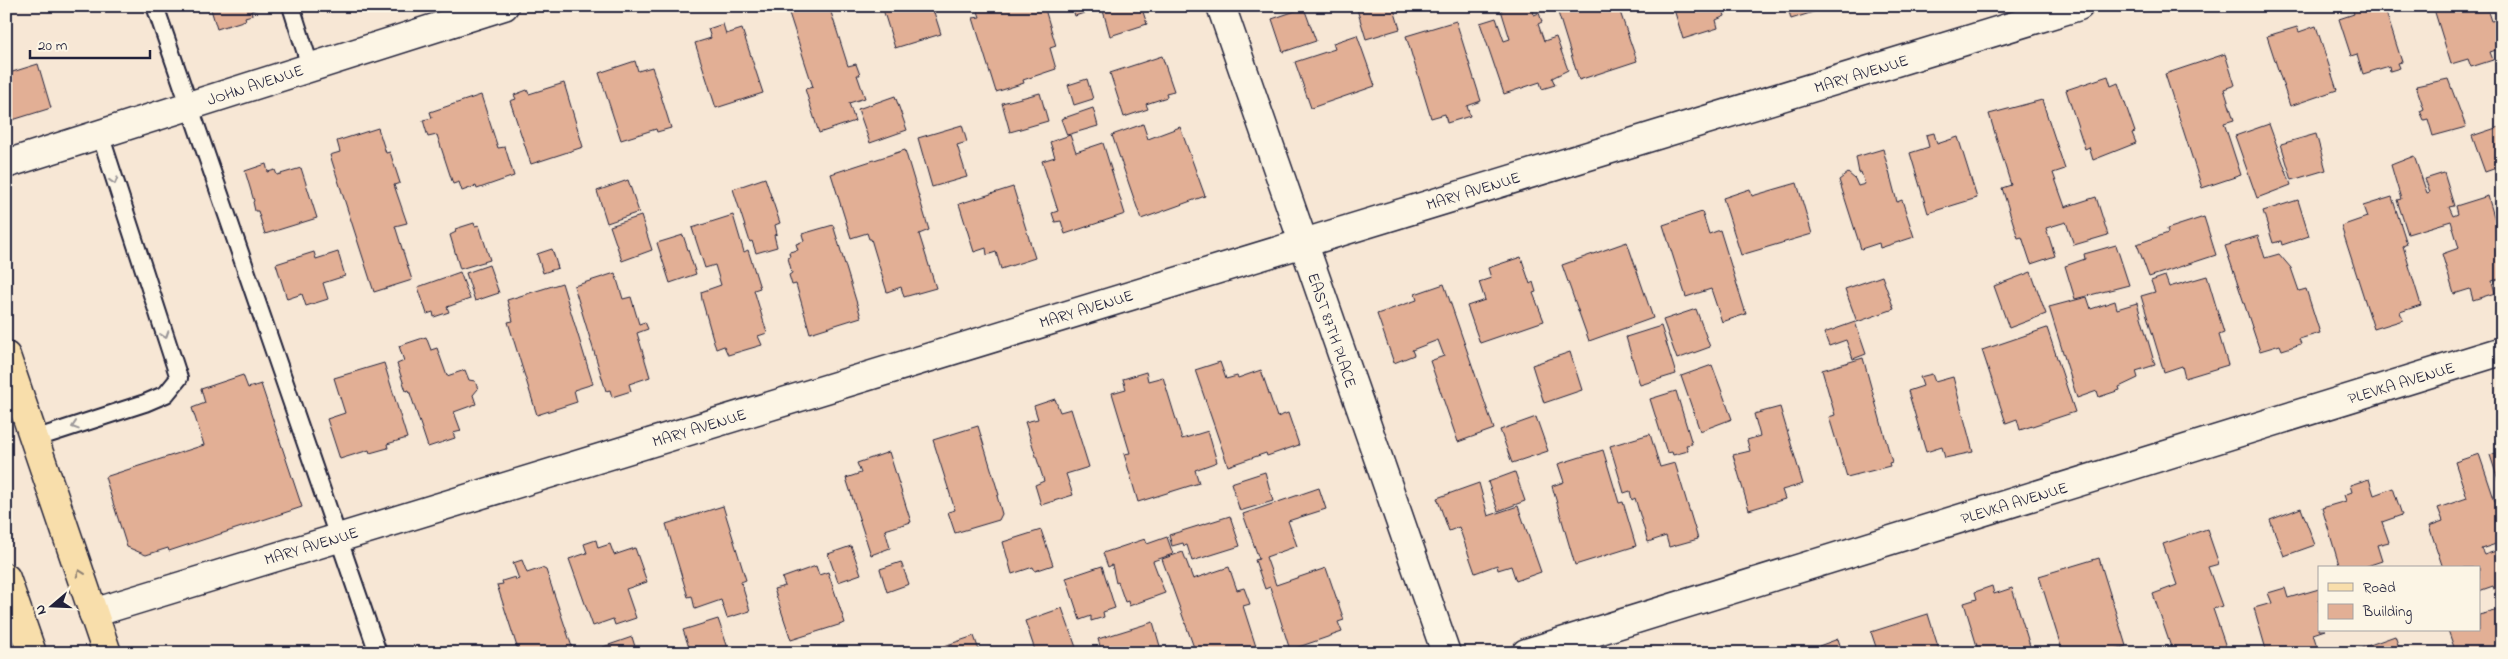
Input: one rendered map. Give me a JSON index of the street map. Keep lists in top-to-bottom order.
{
  "streets": {
    "street": [
      "MARY AVENUE",
      "JOHN AVENUE",
      "EAST 87TH PLACE",
      "PLEVKA AVENUE"
    ]
  },
  "crossings": [
    ["MARY AVENUE", "EAST 87TH PLACE"]
  ],
  "legend": ["Road", "Building"],
  "scale_bar": "20 m",
  "north": "left"
}
